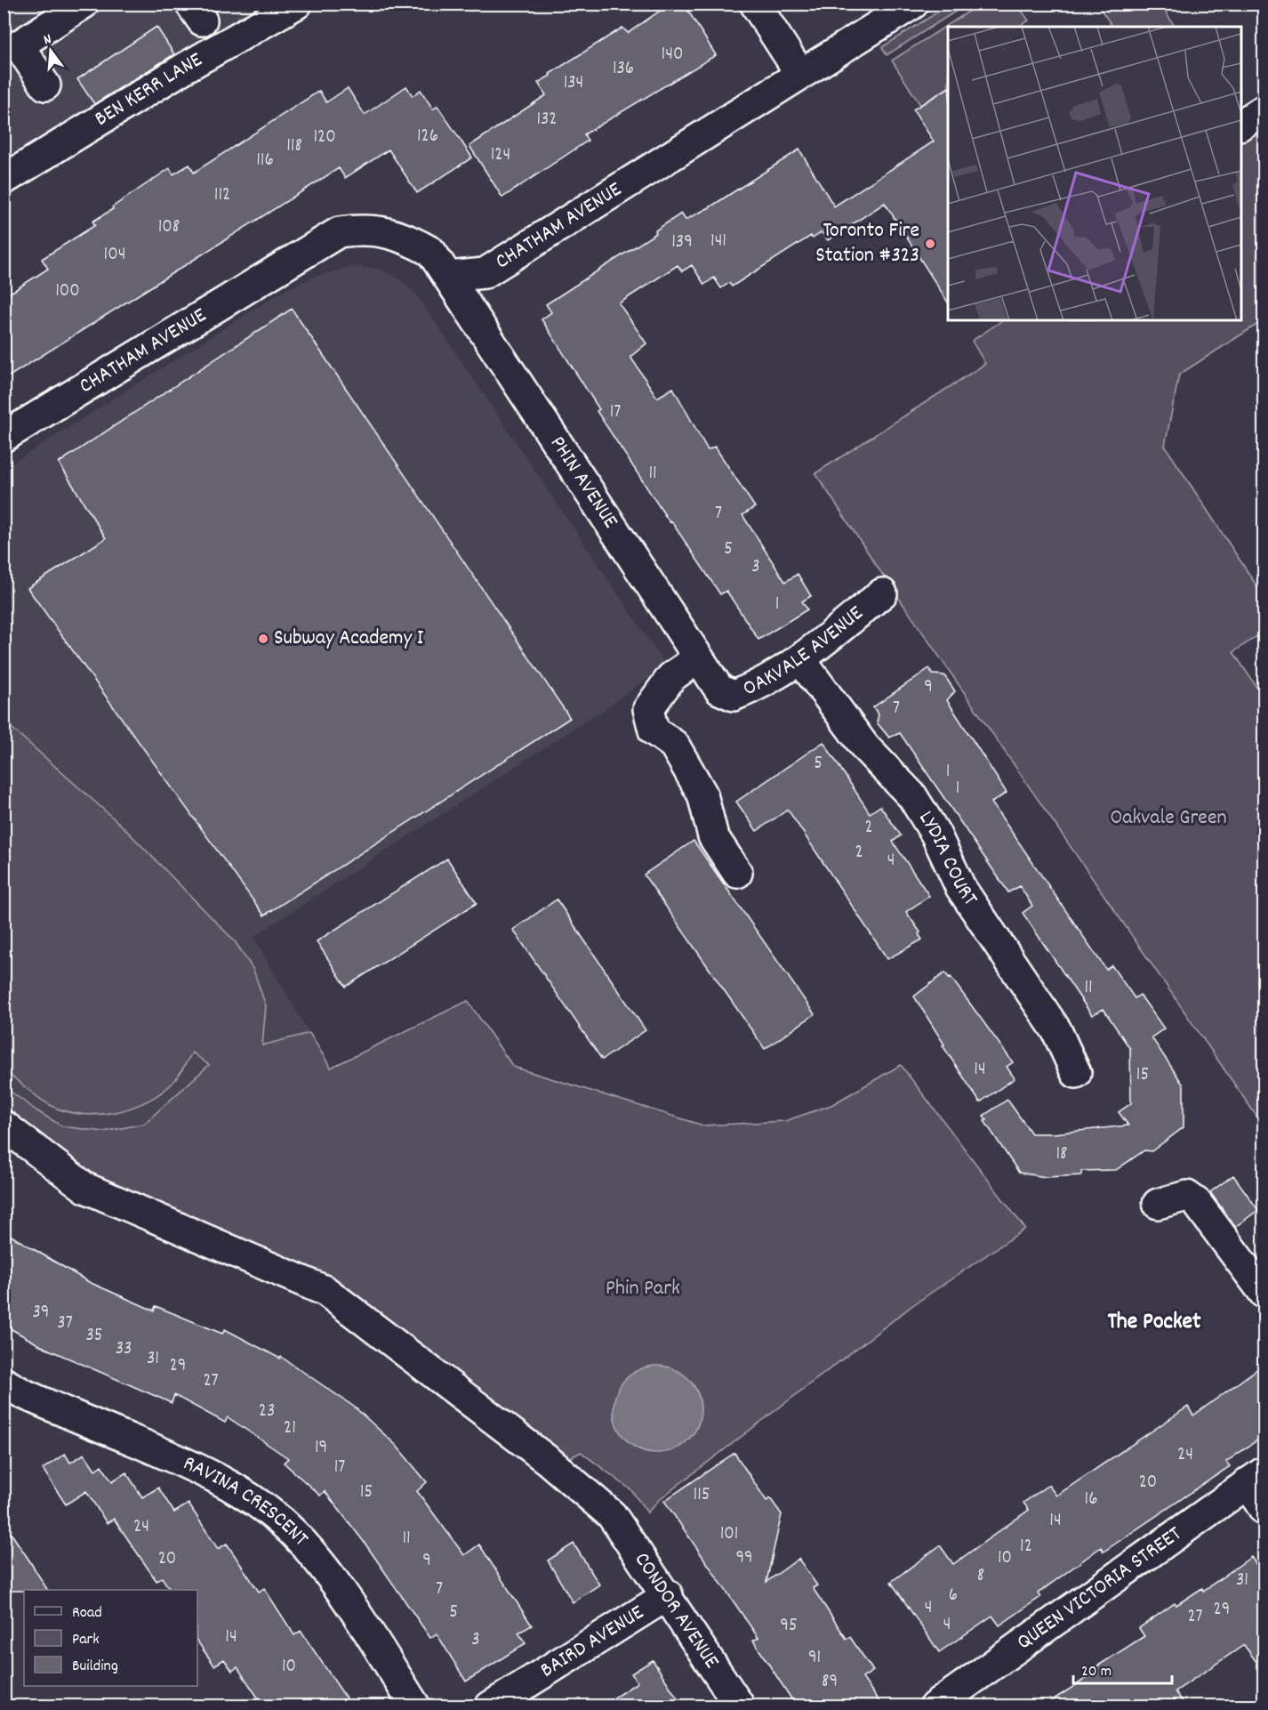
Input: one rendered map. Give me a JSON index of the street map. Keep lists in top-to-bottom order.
{
  "streets": {
    "street": [
      "BEN KERR LANE",
      "CHATHAM AVENUE",
      "PHIN AVENUE",
      "OAKVALE AVENUE",
      "LYDIA COURT",
      "RAVINA CRESCENT",
      "QUEEN VICTORIA STREET",
      "CONDOR AVENUE",
      "BAIRD AVENUE"
    ]
  },
  "crossings": [
    ["CHATHAM AVENUE", "PHIN AVENUE"],
    ["PHIN AVENUE", "OAKVALE AVENUE"],
    ["OAKVALE AVENUE", "LYDIA COURT"],
    ["CONDOR AVENUE", "BAIRD AVENUE"]
  ],
  "districts": ["The Pocket"],
  "parks": ["Oakvale Green", "Phin Park"],
  "places": ["Toronto Fire Station #323", "Subway Academy I"],
  "house_numbers": [
    "140",
    "136",
    "134",
    "132",
    "126",
    "120",
    "118",
    "124",
    "116",
    "112",
    "108",
    "141",
    "139",
    "104",
    "100",
    "17",
    "11",
    "7",
    "5",
    "3",
    "1",
    "9",
    "7",
    "5",
    "1",
    "1",
    "2",
    "2",
    "4",
    "11",
    "14",
    "15",
    "18",
    "39",
    "37",
    "35",
    "33",
    "31",
    "29",
    "27",
    "23",
    "21",
    "19",
    "24",
    "17",
    "20",
    "15",
    "115",
    "16",
    "14",
    "24",
    "101",
    "11",
    "12",
    "99",
    "10",
    "20",
    "9",
    "8",
    "31",
    "7",
    "6",
    "4",
    "29",
    "5",
    "27",
    "4",
    "95",
    "14",
    "3",
    "91",
    "10",
    "89"
  ],
  "legend": ["Road", "Park", "Building"],
  "scale_bar": "20 m",
  "north": "top"
}
